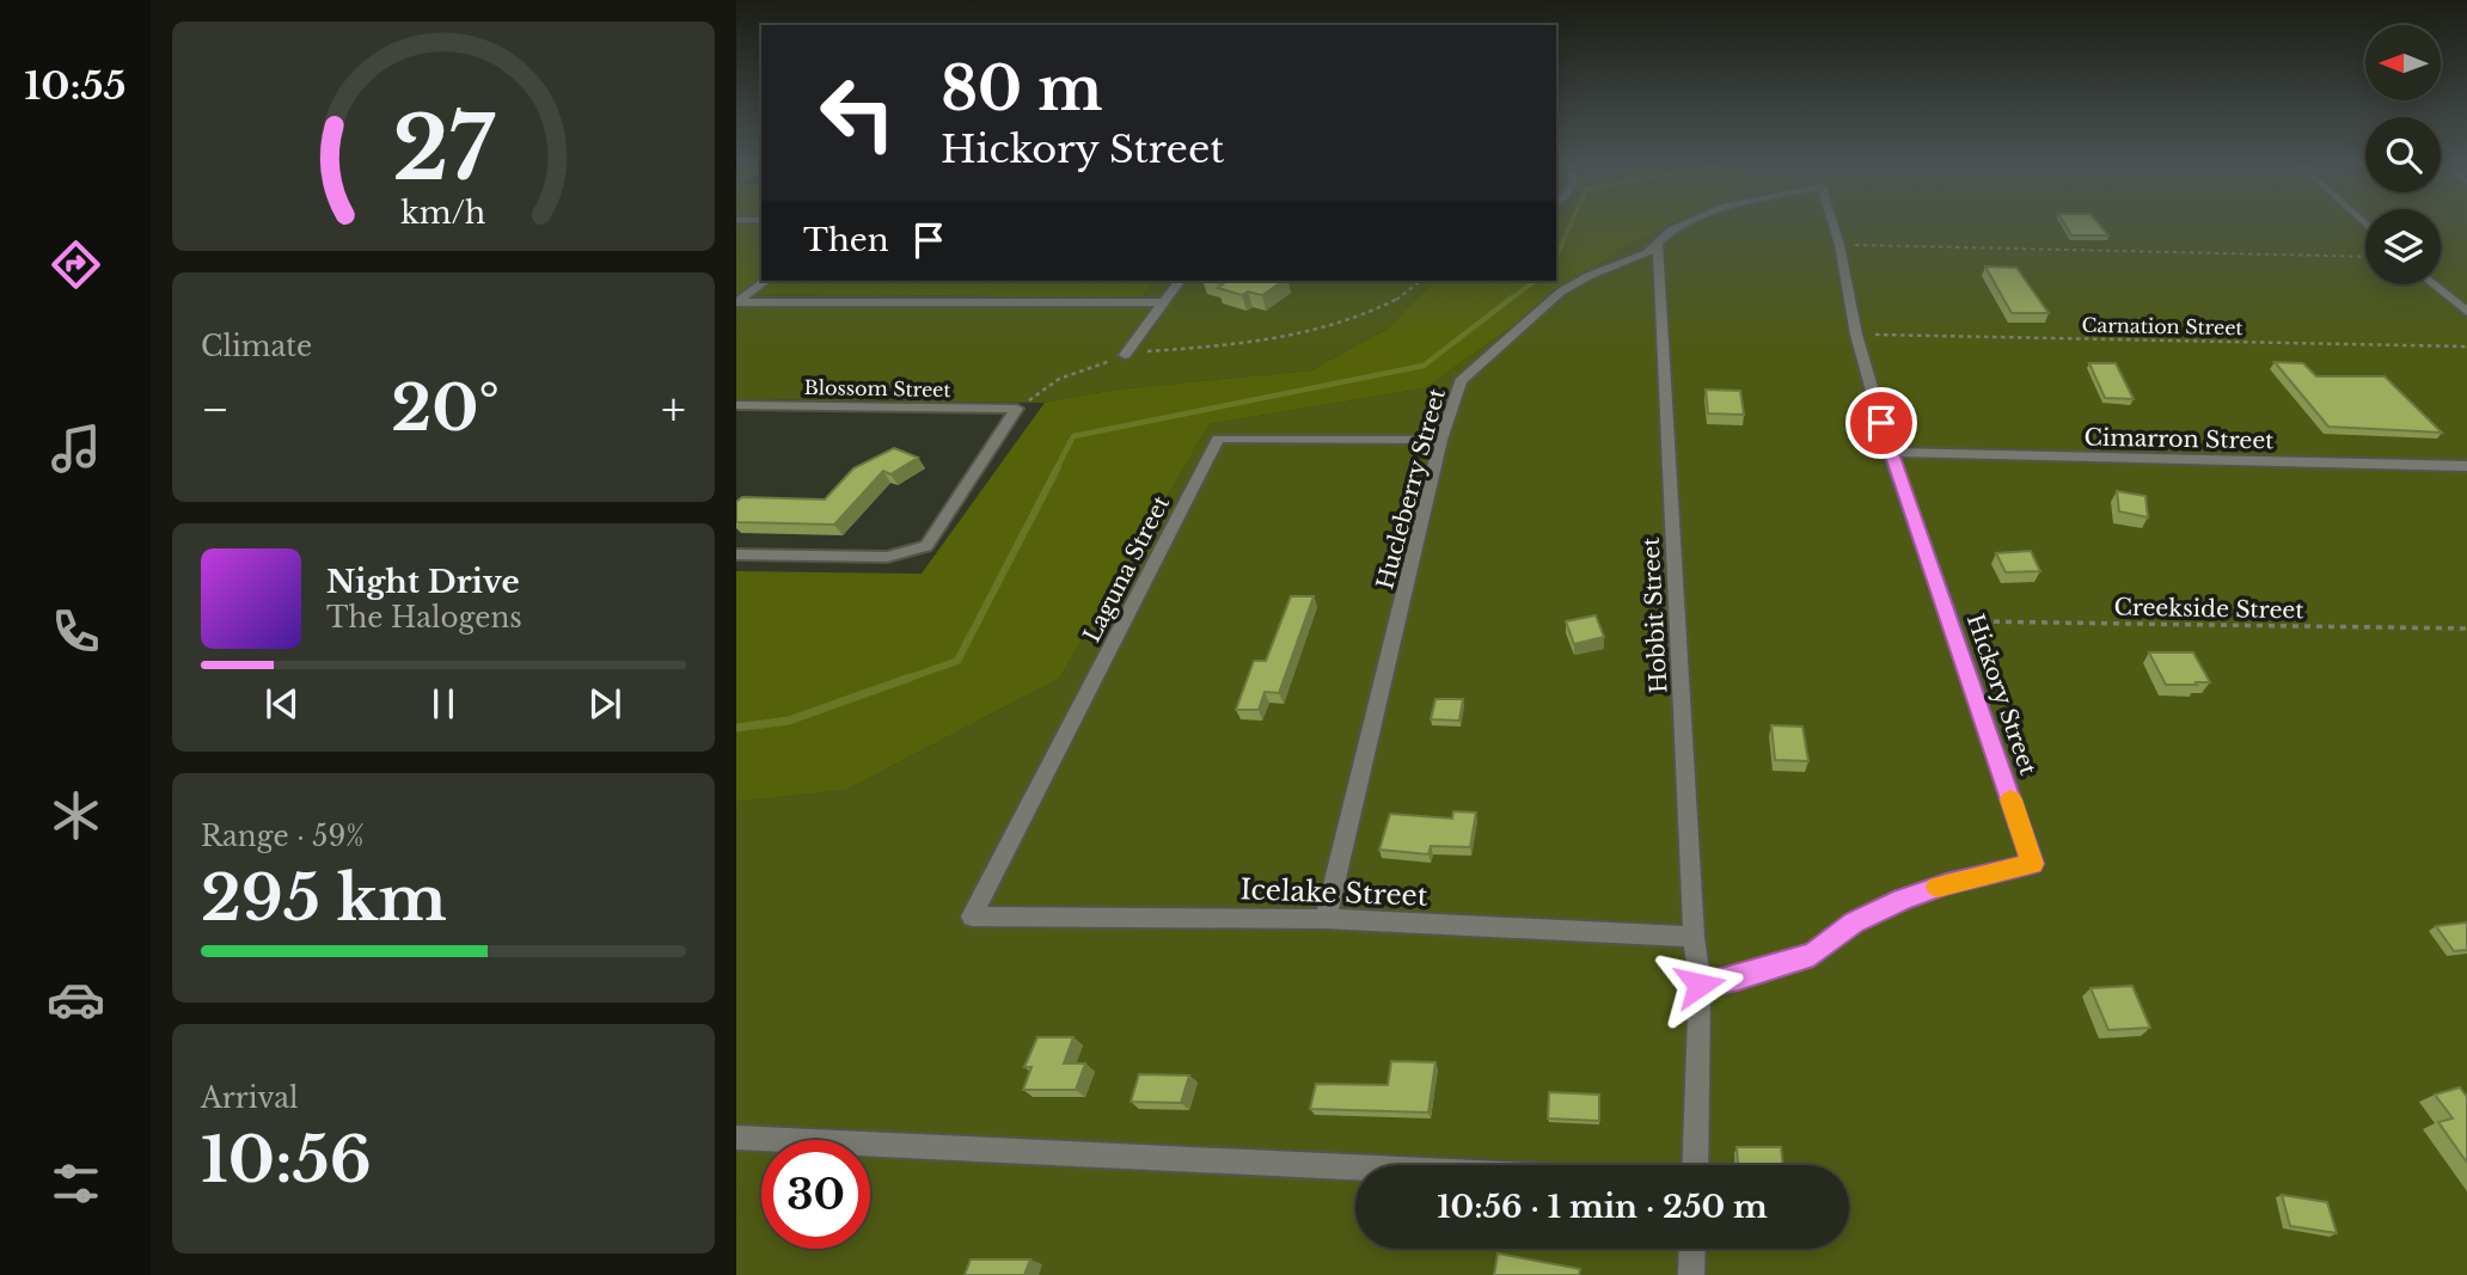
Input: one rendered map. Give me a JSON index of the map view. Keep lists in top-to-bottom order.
{
  "streets": {
    "street": [
      "Blossom Street",
      "Cimarron Street",
      "Hucleberry Street",
      "Laguna Street",
      "Hobbit Street",
      "Hickory Street",
      "Icelake Street"
    ],
    "path": ["Carnation Street", "Creekside Street"]
  },
  "crossings": [
    ["Carnation Street", "Hickory Street"],
    ["Cimarron Street", "Hickory Street"],
    ["Hucleberry Street", "Laguna Street"],
    ["Hucleberry Street", "Hobbit Street"],
    ["Hucleberry Street", "Icelake Street"],
    ["Laguna Street", "Icelake Street"],
    ["Creekside Street", "Hickory Street"],
    ["Hobbit Street", "Hickory Street"],
    ["Hobbit Street", "Icelake Street"]
  ],
  "north": "left",
  "page": {
    "tabs": "10:55",
    "turn": ["80 m", "Hickory Street"],
    "then": "Then",
    "tile": [
      "Climate",
      ["Range · 59%", "295 km"],
      ["Arrival", "10:56"]
    ],
    "heat": ["−", "20°", "+"],
    "song": ["Night Drive", "The Halogens"],
    "limit": "30",
    "trip": "10:56 · 1 min · 250 m",
    "gauge": ["27", "km/h"]
  }
}
